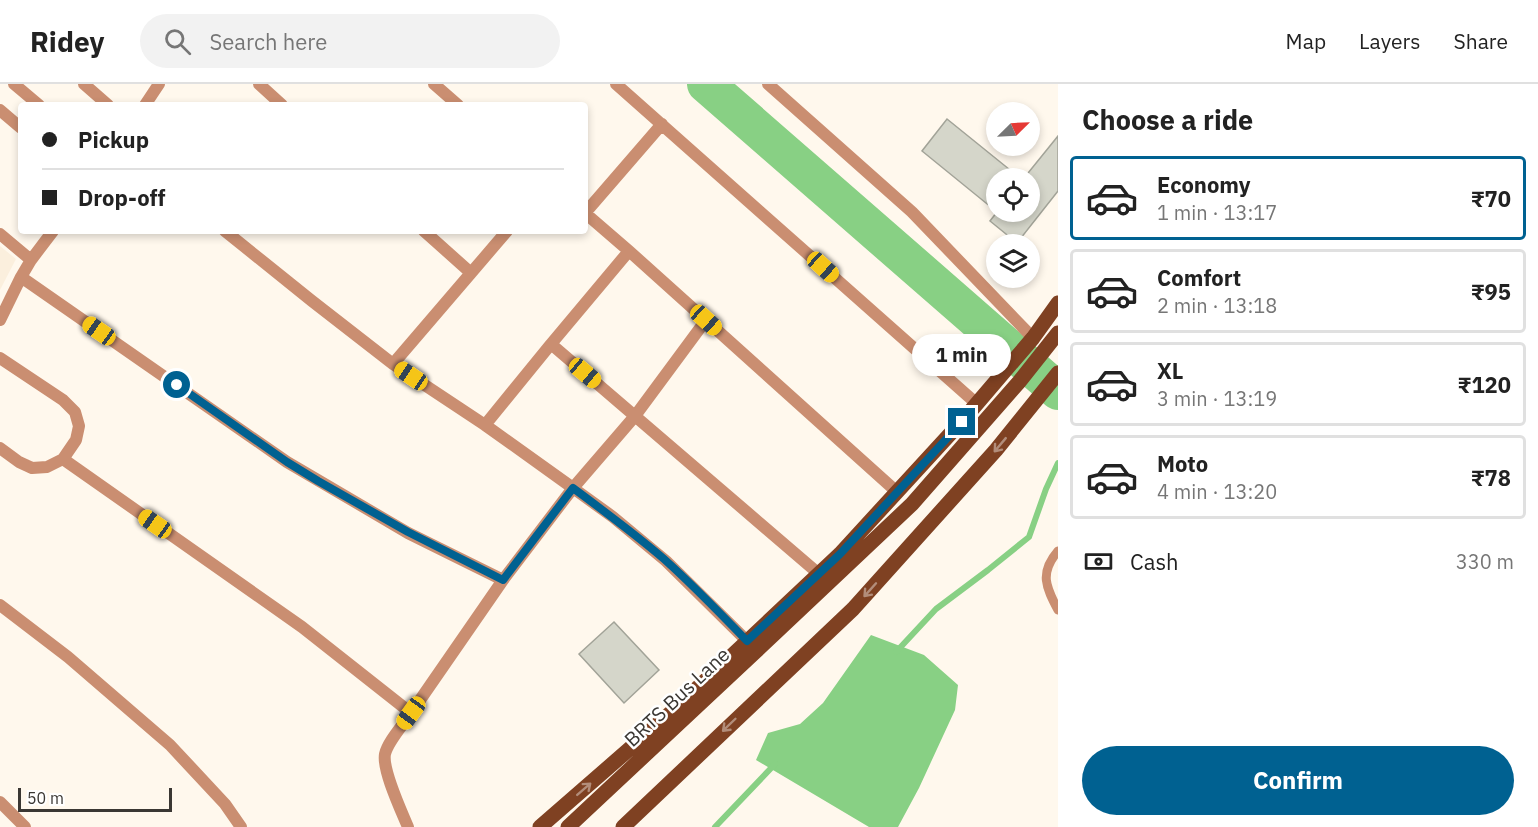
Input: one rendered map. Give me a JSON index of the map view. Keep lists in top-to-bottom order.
{
  "streets": {
    "main road": ["BRTS Bus Lane"]
  },
  "scale_bar": "50 m",
  "north": "top right",
  "page": {
    "header": "Ridey",
    "search": "Search here",
    "nav": ["Map", "Layers", "Share"],
    "heading": "Choose a ride",
    "banner": ["Pickup", "Drop-off"],
    "list": [
      {
        "name": "Economy",
        "note": "1 min · 13:17",
        "value": "₹70"
      },
      {
        "name": "Comfort",
        "note": "2 min · 13:18",
        "value": "₹95"
      },
      {
        "name": "XL",
        "note": "3 min · 13:19",
        "value": "₹120"
      },
      {
        "name": "Moto",
        "note": "4 min · 13:20",
        "value": "₹78"
      }
    ],
    "bubble": "1 min",
    "pay": ["Cash", "330 m"],
    "buttons": "Confirm",
    "scale": "50 m"
  }
}
